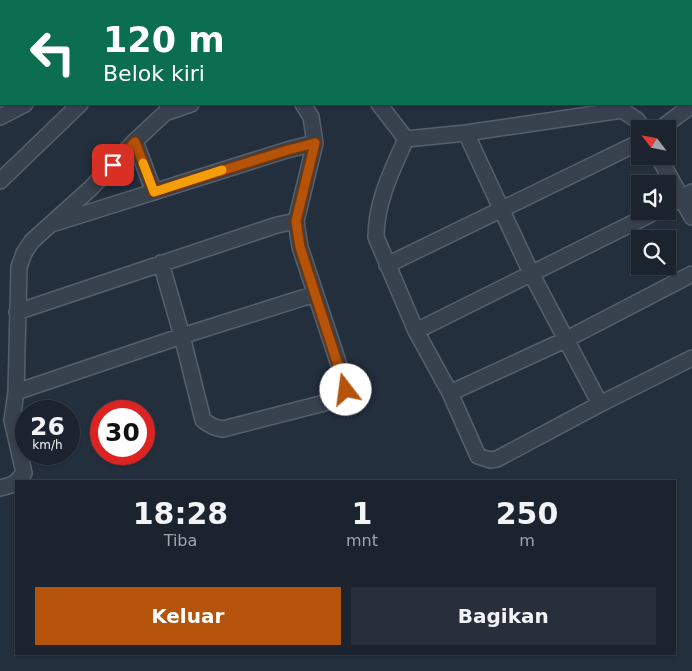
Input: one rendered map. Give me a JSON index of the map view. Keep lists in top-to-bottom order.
{
  "north": "top left",
  "page": {
    "turn": ["120 m", "Belok kiri"],
    "speed": "26 km/h",
    "limit": "30",
    "eta": [
      "18:28",
      "Tiba",
      "1",
      "mnt",
      "250",
      "m"
    ],
    "buttons": ["Keluar", "Bagikan"]
  }
}
